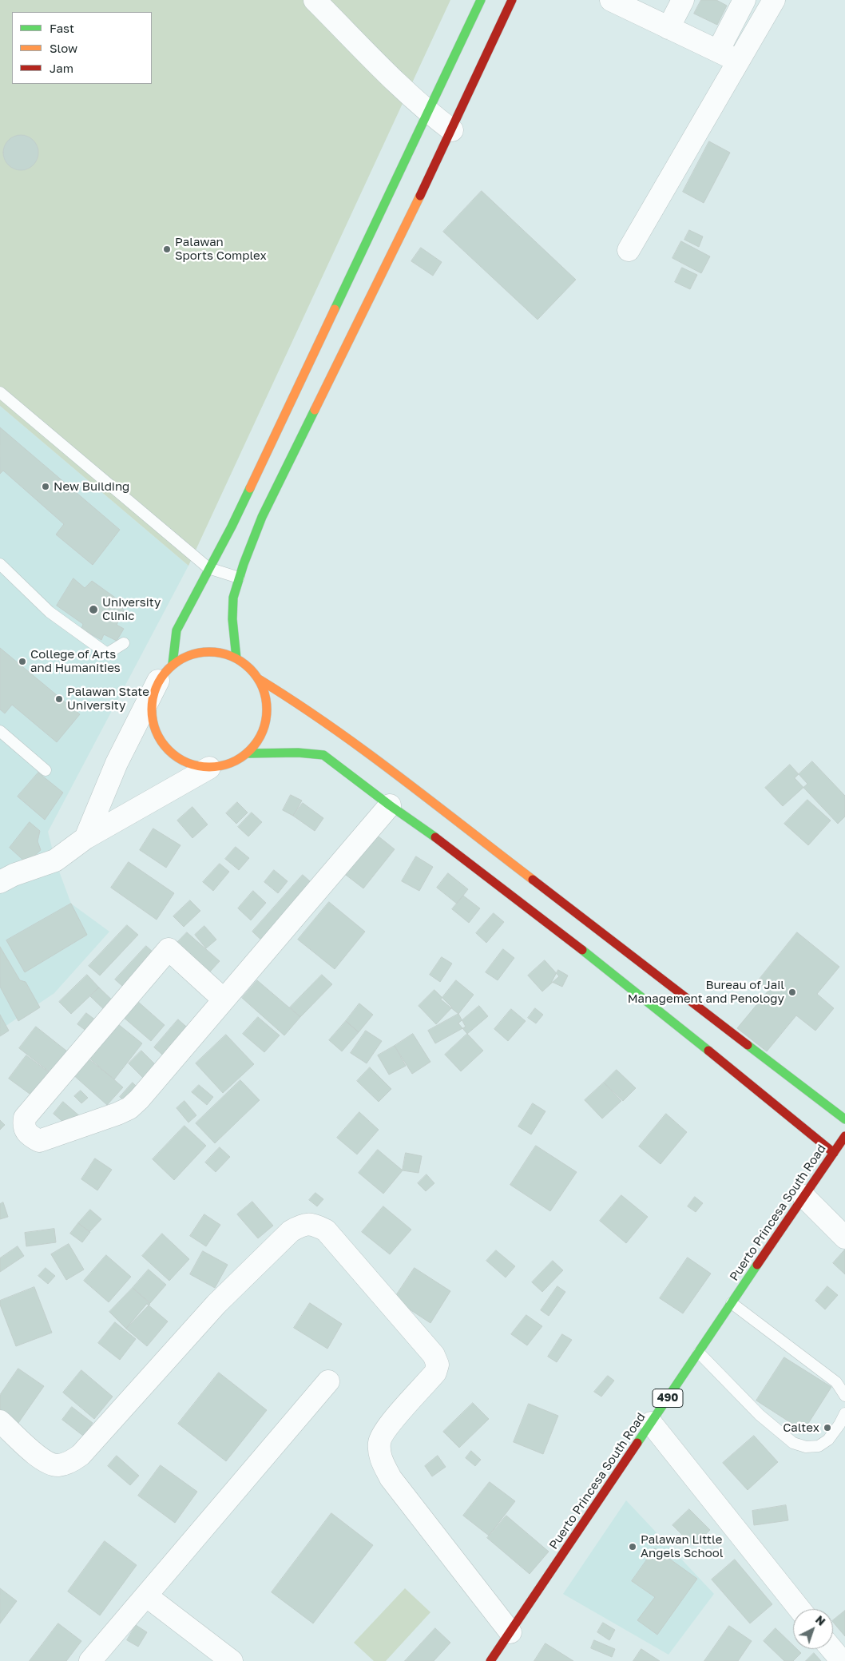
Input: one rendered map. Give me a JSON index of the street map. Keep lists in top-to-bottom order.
{
  "streets": {
    "street": ["Puerto Princesa South Road", "490"]
  },
  "places": [
    "Palawan Sports Complex",
    "New Building",
    "University Clinic",
    "College of Arts and Humanities",
    "Palawan State University",
    "Bureau of Jail Management and Penology",
    "Caltex",
    "Palawan Little Angels School"
  ],
  "legend": ["Fast", "Slow", "Jam"],
  "north": "top right"
}
